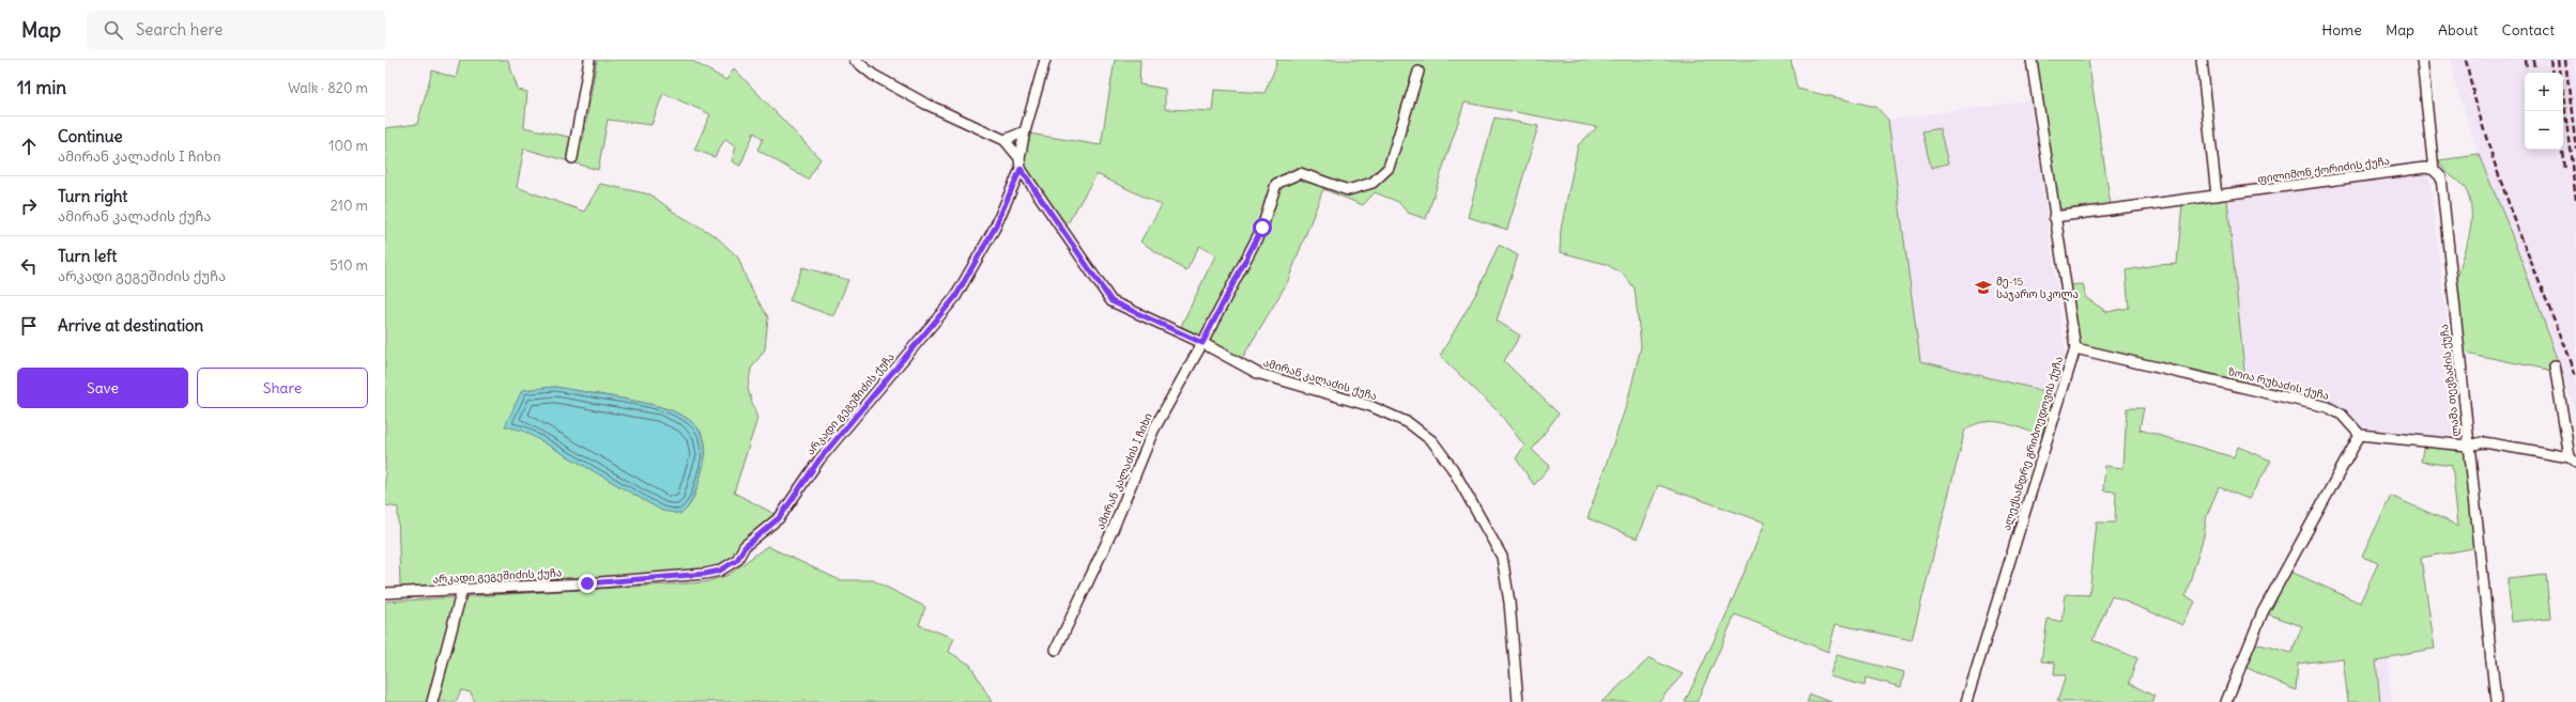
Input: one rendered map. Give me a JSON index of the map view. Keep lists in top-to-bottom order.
{
  "streets": {
    "street": [
      "ფილიმონ ქორიძის ქუჩა",
      "ამირან კალაძის ქუჩა",
      "ლაშა თევზაძის ქუჩა",
      "ზოია რუხაძის ქუჩა",
      "არკადი გეგეშიძის ქუჩა",
      "ალექსანდრე გრიბოედოვის ქუჩა",
      "ამირან კალაძის I ჩიხი"
    ]
  },
  "crossings": [
    ["ფილიმონ ქორიძის ქუჩა", "ლაშა თევზაძის ქუჩა"],
    ["ფილიმონ ქორიძის ქუჩა", "ალექსანდრე გრიბოედოვის ქუჩა"],
    ["ამირან კალაძის ქუჩა", "არკადი გეგეშიძის ქუჩა"],
    ["ამირან კალაძის ქუჩა", "ამირან კალაძის I ჩიხი"],
    ["ზოია რუხაძის ქუჩა", "ალექსანდრე გრიბოედოვის ქუჩა"]
  ],
  "places": {
    "school or university": ["მე-15 საჯარო სკოლა"]
  },
  "page": {
    "header": "Map",
    "search": "Search here",
    "nav": [
      "Home",
      "Map",
      "About",
      "Contact"
    ],
    "heading": ["11 min", "Walk · 820 m"],
    "map_buttons": ["+", "−"],
    "list": [
      ["Continue", "ამირან კალაძის I ჩიხი", "100 m"],
      ["Turn right", "ამირან კალაძის ქუჩა", "210 m"],
      ["Turn left", "არკადი გეგეშიძის ქუჩა", "510 m"],
      "Arrive at destination"
    ],
    "buttons": ["Save", "Share"]
  }
}
